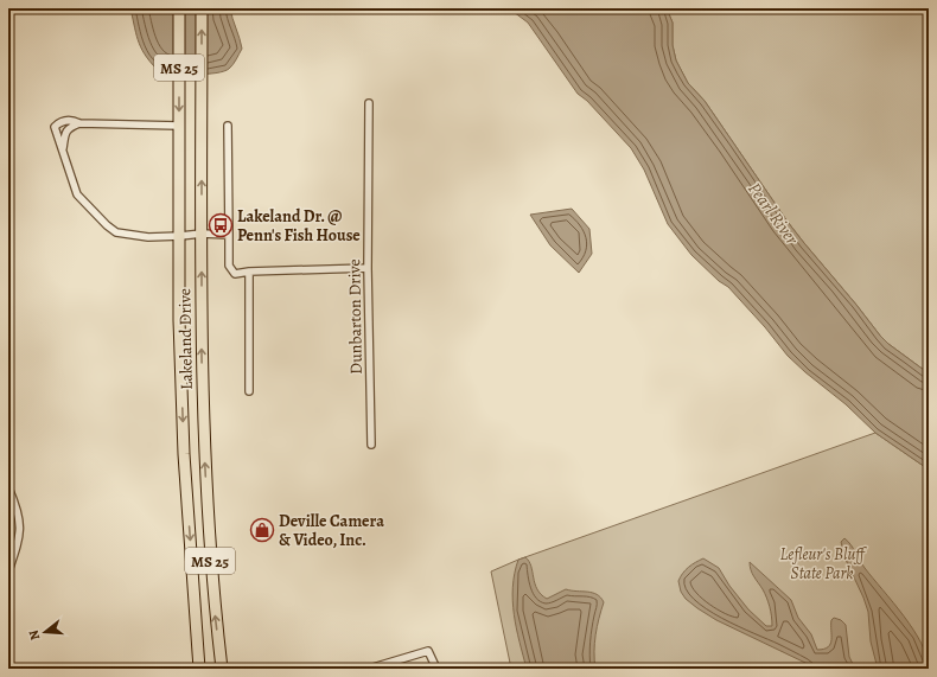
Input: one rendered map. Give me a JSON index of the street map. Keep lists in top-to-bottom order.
{
  "streets": {
    "highway": ["MS 25", "Lakeland Drive"],
    "street": ["Dunbarton Drive"]
  },
  "water": ["Pearl River"],
  "parks": ["Lefleur's Bluff State Park"],
  "places": {
    "bus stop": ["Lakeland Dr. @ Penn's Fish House"],
    "shop": ["Deville Camera & Video, Inc."]
  },
  "north": "left"
}
